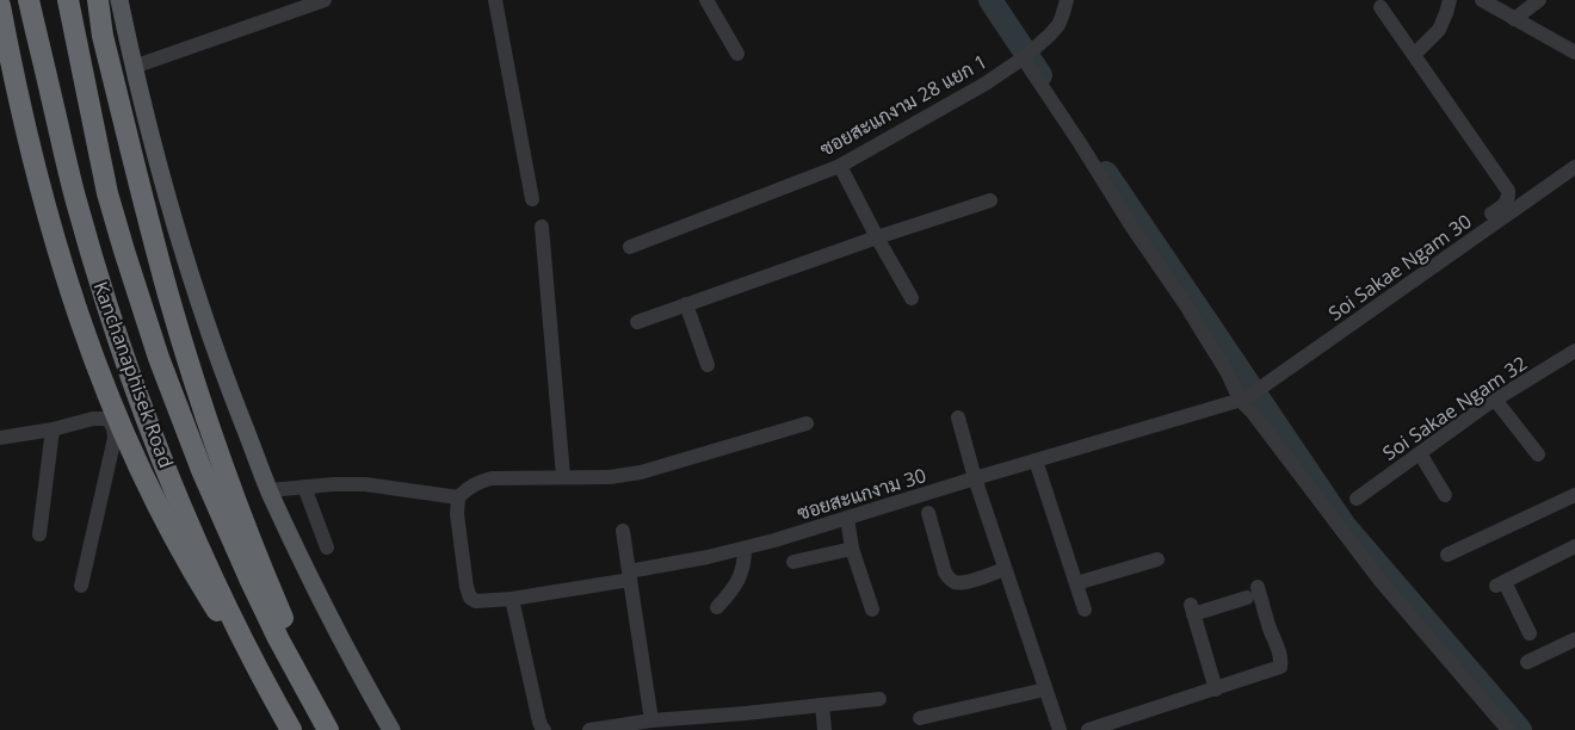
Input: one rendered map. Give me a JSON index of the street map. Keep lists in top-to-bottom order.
{
  "streets": {
    "highway": ["Kanchanaphisek Road"],
    "street": [
      "ซอยสะแกงาม 28 แยก 1",
      "Soi Sakae Ngam 30",
      "Soi Sakae Ngam 32",
      "ซอยสะแกงาม 30"
    ]
  },
  "crossings": [
    ["Soi Sakae Ngam 30", "ซอยสะแกงาม 30"]
  ]
}
